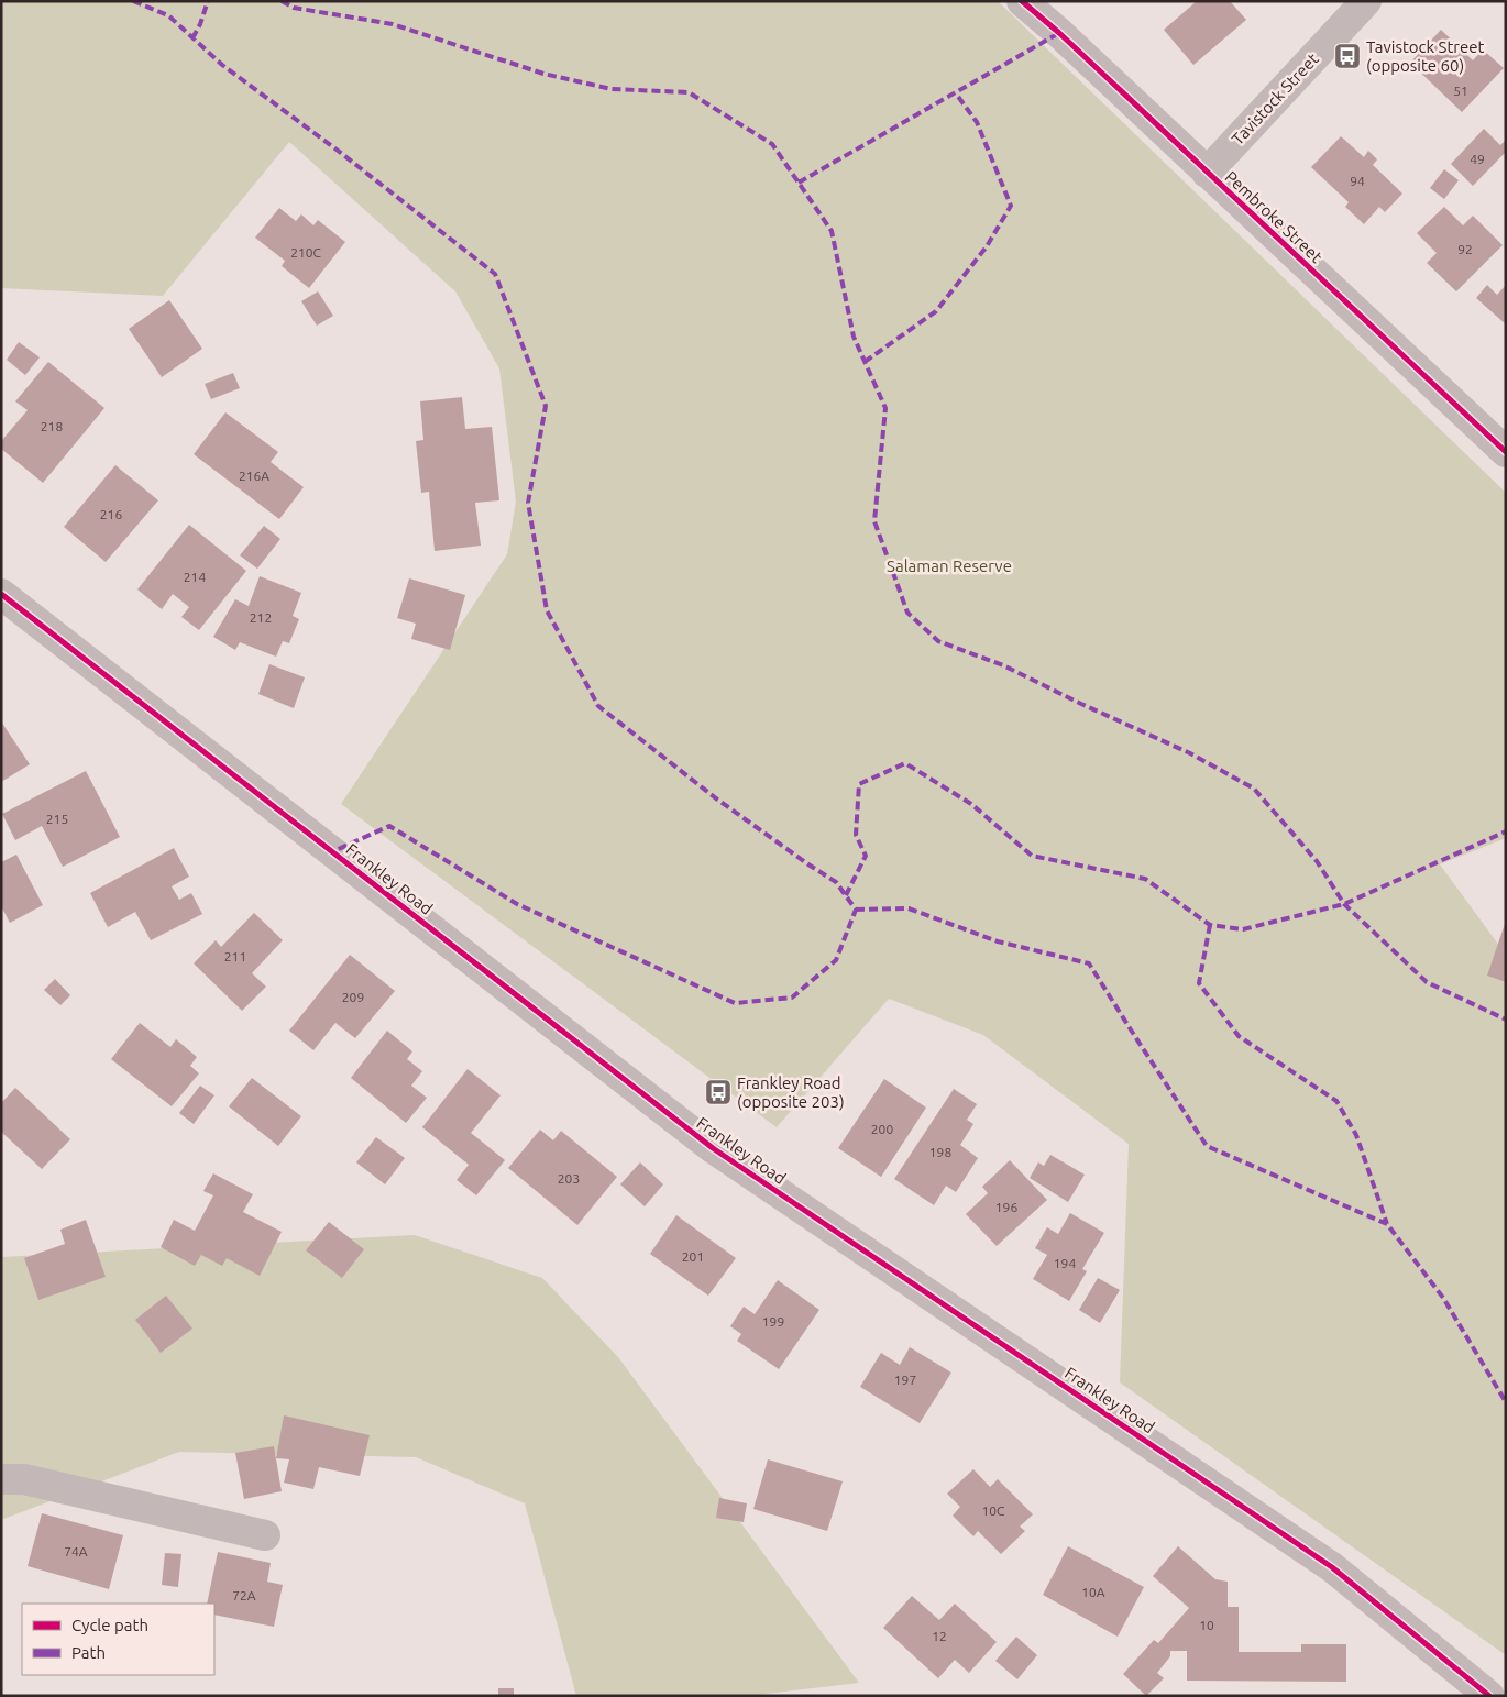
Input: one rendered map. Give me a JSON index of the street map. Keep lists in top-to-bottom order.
{
  "streets": {
    "street": ["Tavistock Street", "Pembroke Street", "Frankley Road"]
  },
  "crossings": [
    ["Tavistock Street", "Pembroke Street"]
  ],
  "parks": ["Salaman Reserve"],
  "places": {
    "bus stop": ["Tavistock Street (opposite 60)", "Frankley Road (opposite 203)"]
  },
  "house_numbers": [
    "51",
    "49",
    "94",
    "92",
    "210C",
    "218",
    "216A",
    "216",
    "214",
    "212",
    "215",
    "211",
    "209",
    "200",
    "198",
    "203",
    "196",
    "201",
    "194",
    "199",
    "197",
    "10C",
    "74A",
    "10A",
    "72A",
    "10",
    "12"
  ],
  "legend": ["Cycle path", "Path"]
}
